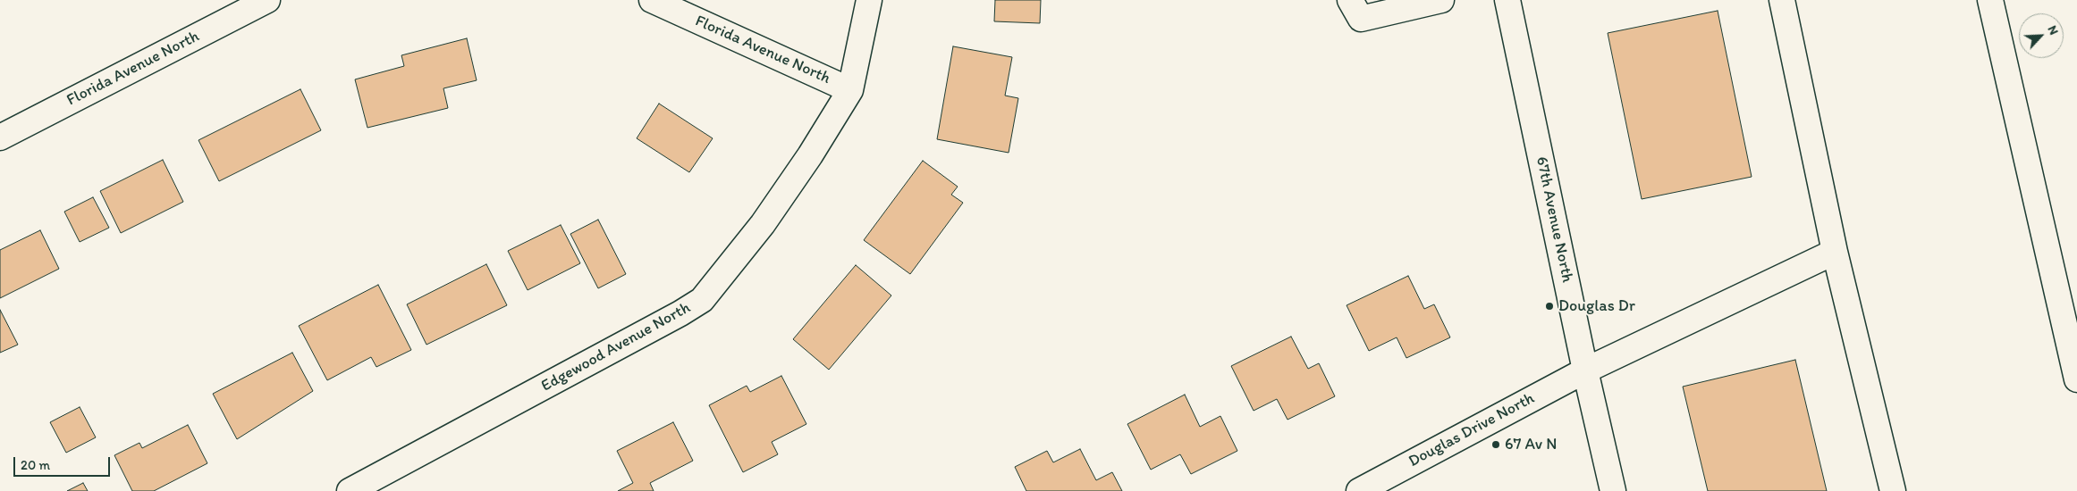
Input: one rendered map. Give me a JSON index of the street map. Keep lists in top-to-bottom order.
{
  "streets": {
    "main road": [
      "Florida Avenue North",
      "67th Avenue North",
      "Edgewood Avenue North",
      "Douglas Drive North"
    ]
  },
  "crossings": [
    ["Florida Avenue North", "Edgewood Avenue North"],
    ["67th Avenue North", "Douglas Drive North"]
  ],
  "places": ["Douglas Dr", "67 Av N"],
  "scale_bar": "20 m",
  "north": "top right"
}
